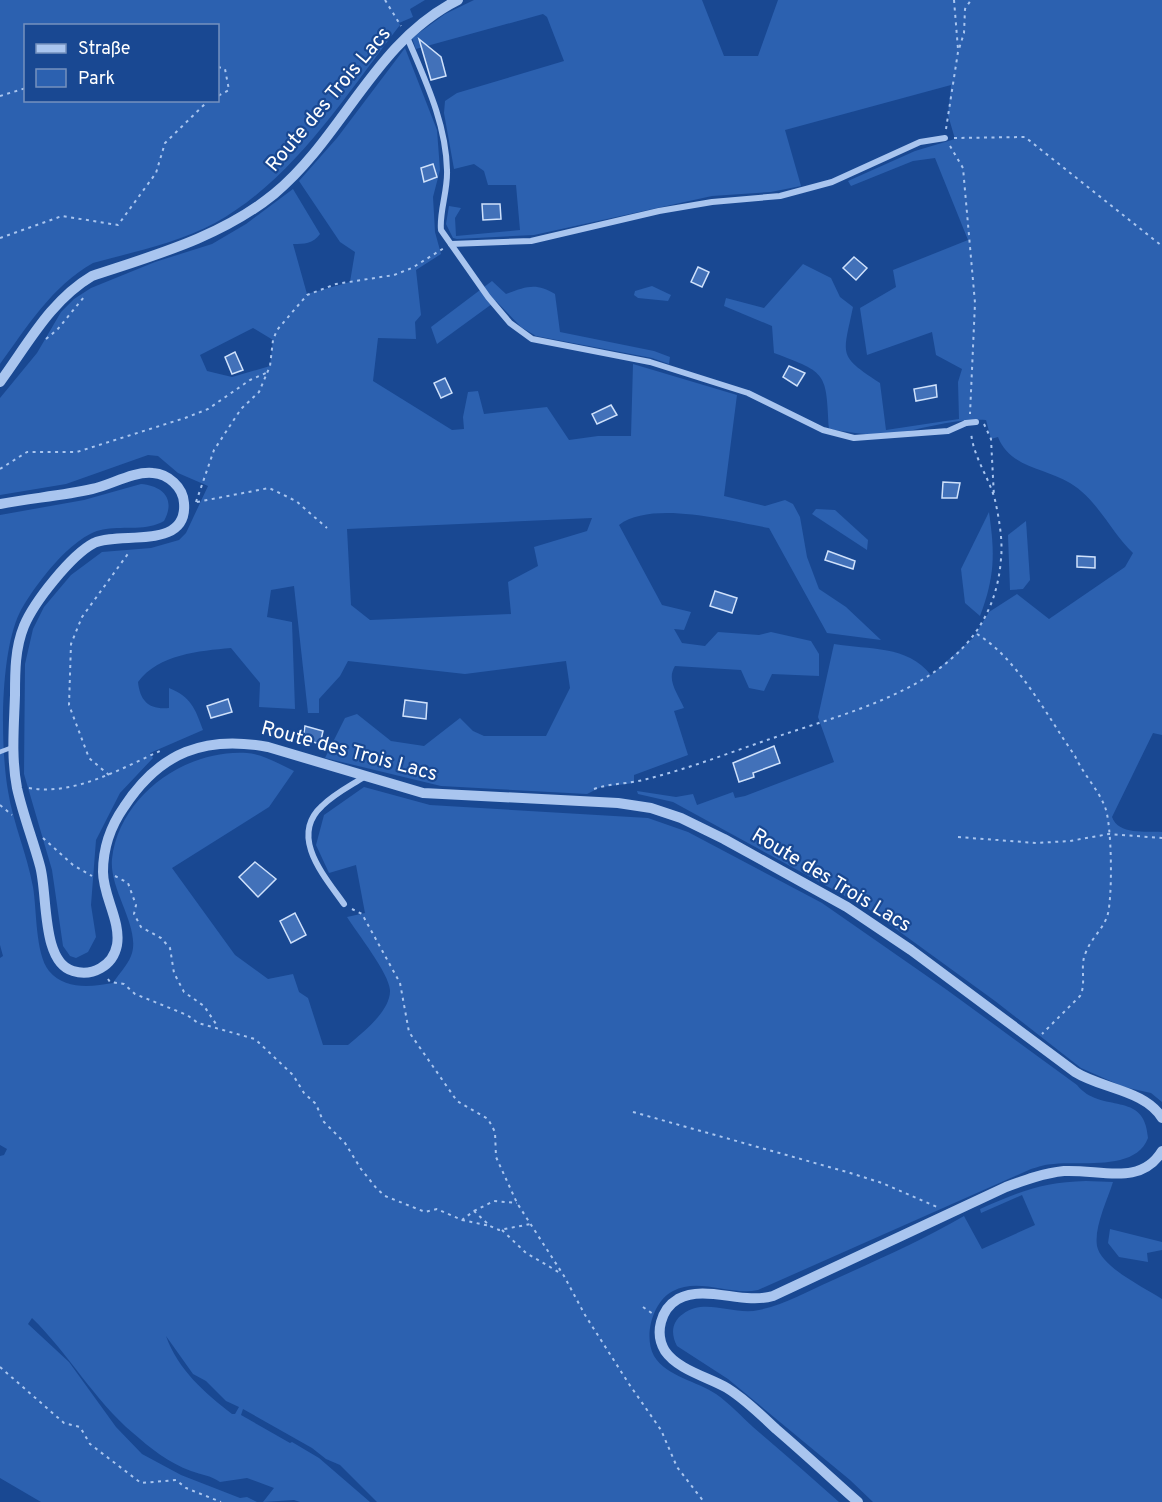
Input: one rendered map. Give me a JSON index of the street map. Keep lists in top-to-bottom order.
{
  "streets": {
    "street": ["Route des Trois Lacs"]
  },
  "legend": ["Straße", "Park"]
}
